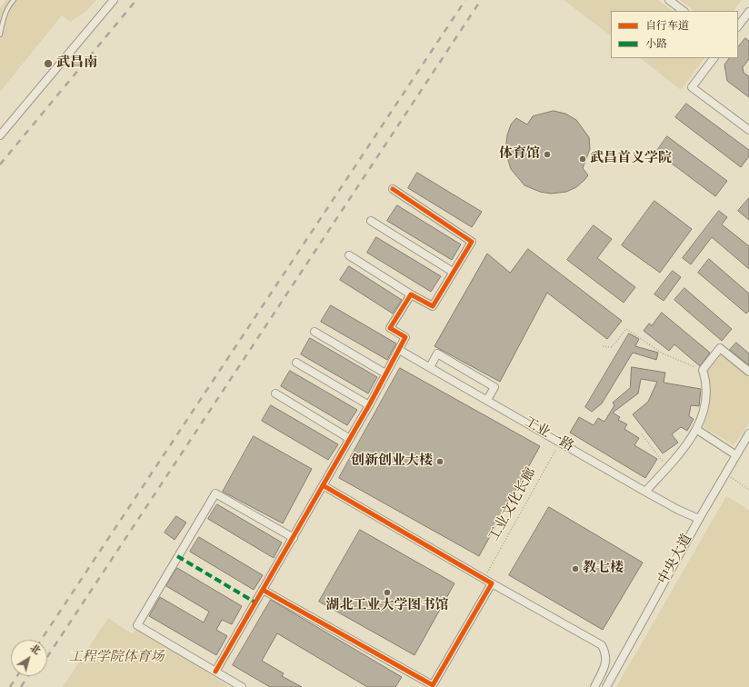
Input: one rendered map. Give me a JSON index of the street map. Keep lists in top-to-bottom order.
{
  "streets": {
    "street": ["工业一路", "中央大道"],
    "path": ["工业文化长廊"]
  },
  "crossings": [
    ["工业一路", "工业文化长廊"],
    ["工业一路", "中央大道"]
  ],
  "parks": ["工程学院体育场"],
  "places": [
    "武昌南",
    "体育馆",
    "武昌首义学院",
    "创新创业大楼",
    "教七楼",
    "湖北工业大学图书馆"
  ],
  "legend": ["自行车道", "小路"],
  "north": "top right"
}
